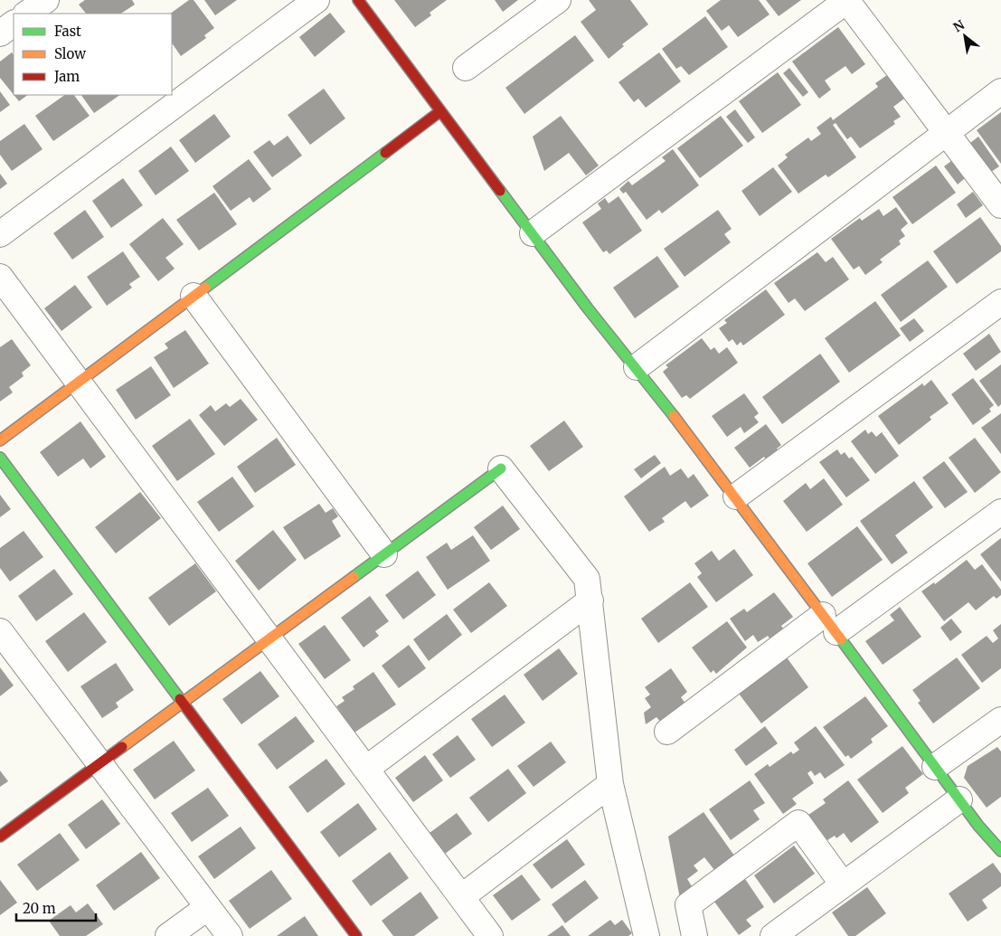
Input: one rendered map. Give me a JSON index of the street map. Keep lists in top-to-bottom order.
{
  "legend": ["Fast", "Slow", "Jam"],
  "scale_bar": "20 m",
  "north": "top left"
}
